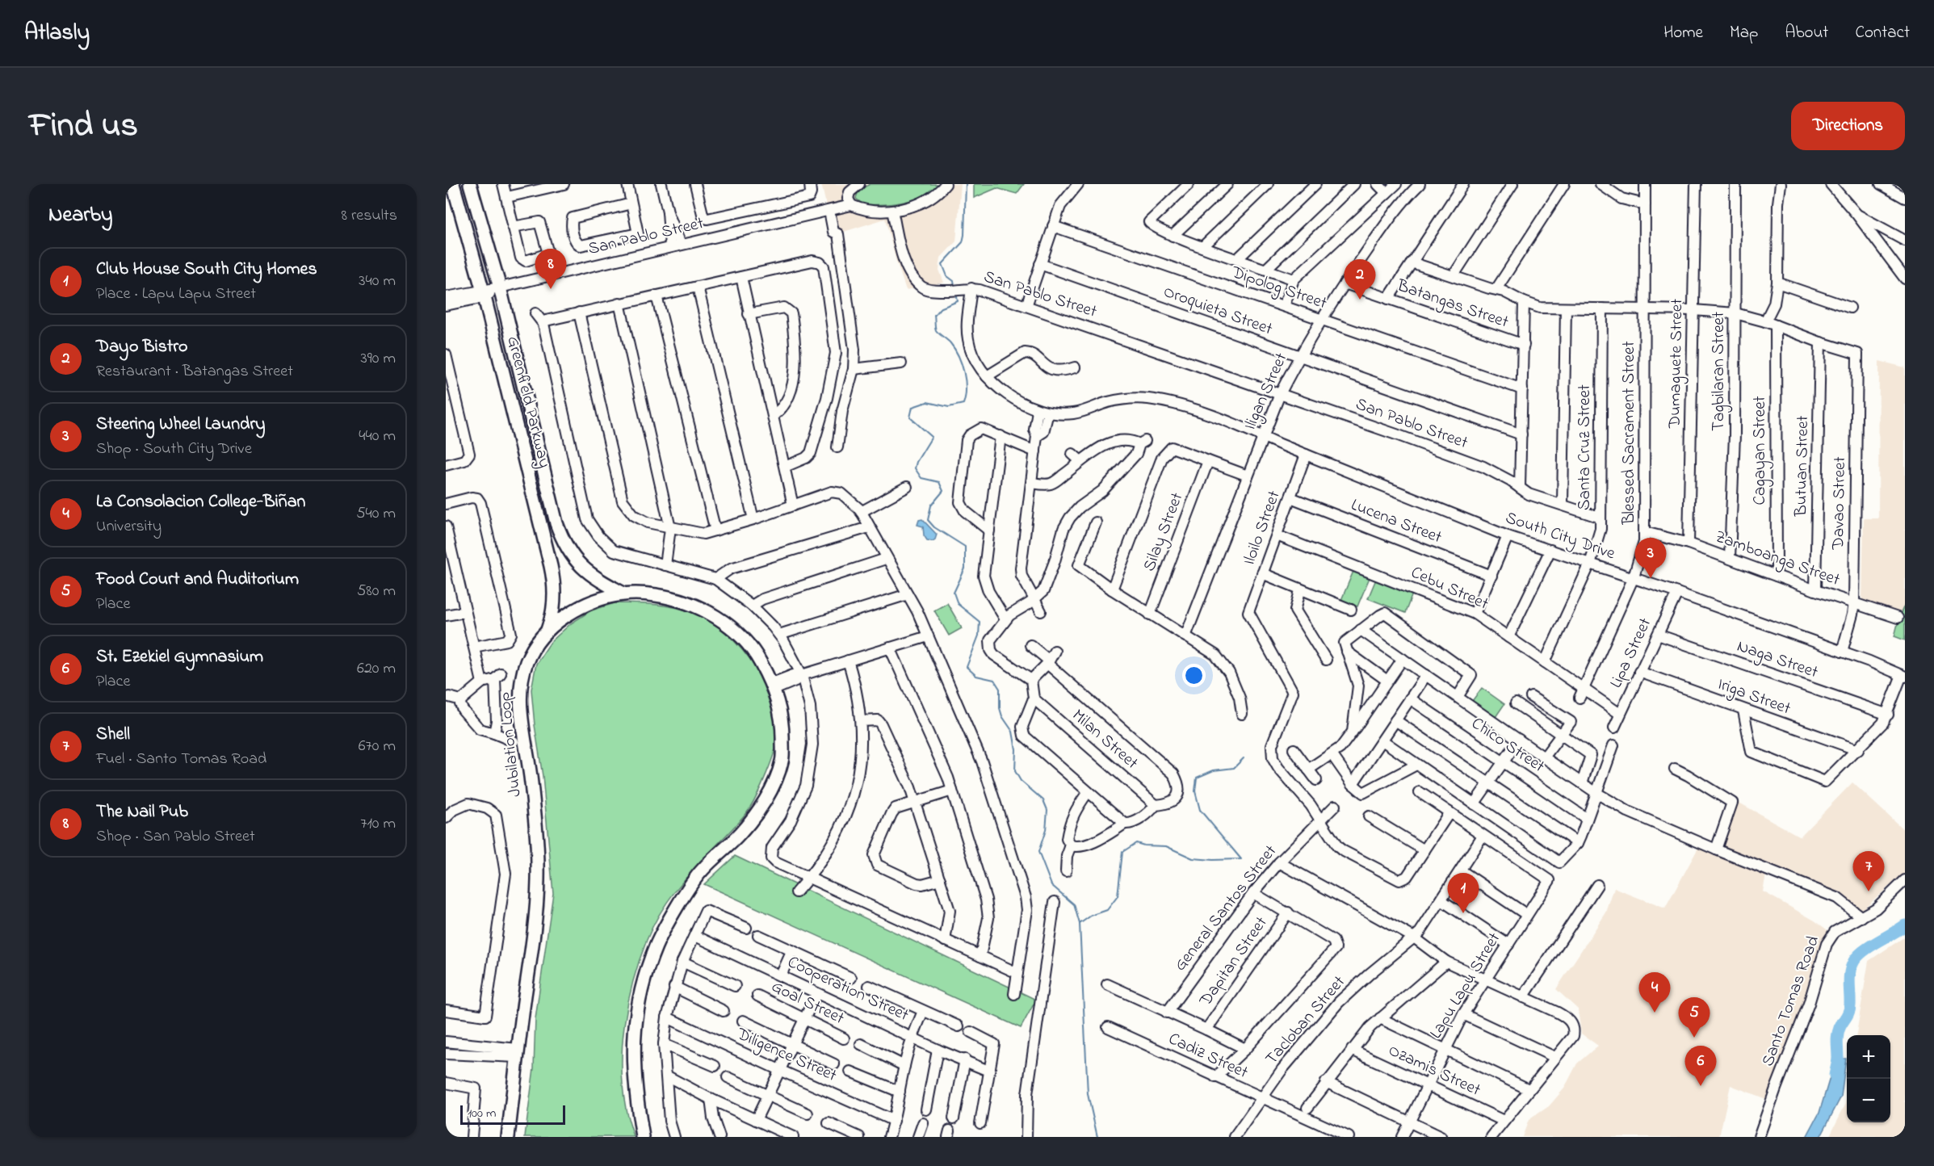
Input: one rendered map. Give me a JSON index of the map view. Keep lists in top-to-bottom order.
{
  "streets": {
    "main road": ["Greenfield Parkway", "Jubilation Loop"],
    "street": [
      "San Pablo Street",
      "Dipolog Street",
      "Batangas Street",
      "Oroquieta Street",
      "Dumaguete Street",
      "Tagbilaran Street",
      "Iligan Street",
      "Blessed Sacrament Street",
      "Santa Cruz Street",
      "Cagayan Street",
      "Butuan Street",
      "Davao Street",
      "Lucena Street",
      "Iloilo Street",
      "Silay Street",
      "South City Drive",
      "Zamboanga Street",
      "Cebu Street",
      "Lipa Street",
      "Naga Street",
      "Iriga Street",
      "Milan Street",
      "Chico Street",
      "General Santos Street",
      "Dapitan Street",
      "Lapu Lapu Street",
      "Cooperation Street",
      "Santo Tomas Road",
      "Goal Street",
      "Tacloban Street",
      "Diligence Street",
      "Cadiz Street",
      "Ozamis Street"
    ]
  },
  "crossings": [
    ["San Pablo Street", "Iligan Street"],
    ["San Pablo Street", "Greenfield Parkway"],
    ["San Pablo Street", "Santa Cruz Street"],
    ["San Pablo Street", "South City Drive"],
    ["Dipolog Street", "Iligan Street"],
    ["Batangas Street", "Iligan Street"],
    ["Oroquieta Street", "Iligan Street"],
    ["Dumaguete Street", "Zamboanga Street"],
    ["Tagbilaran Street", "Zamboanga Street"],
    ["Iligan Street", "South City Drive"],
    ["Greenfield Parkway", "Jubilation Loop"],
    ["Blessed Sacrament Street", "South City Drive"],
    ["Blessed Sacrament Street", "Zamboanga Street"],
    ["Blessed Sacrament Street", "Cebu Street"],
    ["Santa Cruz Street", "South City Drive"],
    ["Santa Cruz Street", "Cebu Street"],
    ["Cagayan Street", "Zamboanga Street"],
    ["Butuan Street", "Davao Street"],
    ["Butuan Street", "Zamboanga Street"],
    ["Davao Street", "South City Drive"],
    ["Davao Street", "Zamboanga Street"],
    ["Lucena Street", "Iloilo Street"],
    ["Iloilo Street", "South City Drive"],
    ["Iloilo Street", "Cebu Street"],
    ["Iloilo Street", "General Santos Street"],
    ["South City Drive", "Lipa Street"],
    ["Cebu Street", "Lipa Street"],
    ["Lipa Street", "Naga Street"],
    ["Lipa Street", "Iriga Street"],
    ["Lapu Lapu Street", "Tacloban Street"],
    ["Lapu Lapu Street", "Ozamis Street"],
    ["Tacloban Street", "Cadiz Street"]
  ],
  "scale_bar": "100 m",
  "page": {
    "header": "Atlasly",
    "nav": [
      "Home",
      "Map",
      "About",
      "Contact"
    ],
    "title": "Find us",
    "buttons": "Directions",
    "heading": ["Nearby", "8 results"],
    "list": [
      {
        "mark": "1",
        "name": "Club House South City Homes",
        "note": "Place · Lapu Lapu Street",
        "value": "340 m"
      },
      {
        "mark": "2",
        "name": "Dayo Bistro",
        "note": "Restaurant · Batangas Street",
        "value": "390 m"
      },
      {
        "mark": "3",
        "name": "Steering Wheel Laundry",
        "note": "Shop · South City Drive",
        "value": "440 m"
      },
      {
        "mark": "4",
        "name": "La Consolacion College-Biñan",
        "note": "University",
        "value": "540 m"
      },
      {
        "mark": "5",
        "name": "Food Court and Auditorium",
        "note": "Place",
        "value": "580 m"
      },
      {
        "mark": "6",
        "name": "St. Ezekiel Gymnasium",
        "note": "Place",
        "value": "620 m"
      },
      {
        "mark": "7",
        "name": "Shell",
        "note": "Fuel · Santo Tomas Road",
        "value": "670 m"
      },
      {
        "mark": "8",
        "name": "The Nail Pub",
        "note": "Shop · San Pablo Street",
        "value": "710 m"
      }
    ],
    "pins": [
      "8",
      "2",
      "3",
      "7",
      "1",
      "4",
      "5",
      "6"
    ],
    "map_buttons": ["+", "−"],
    "scale": "100 m"
  }
}
